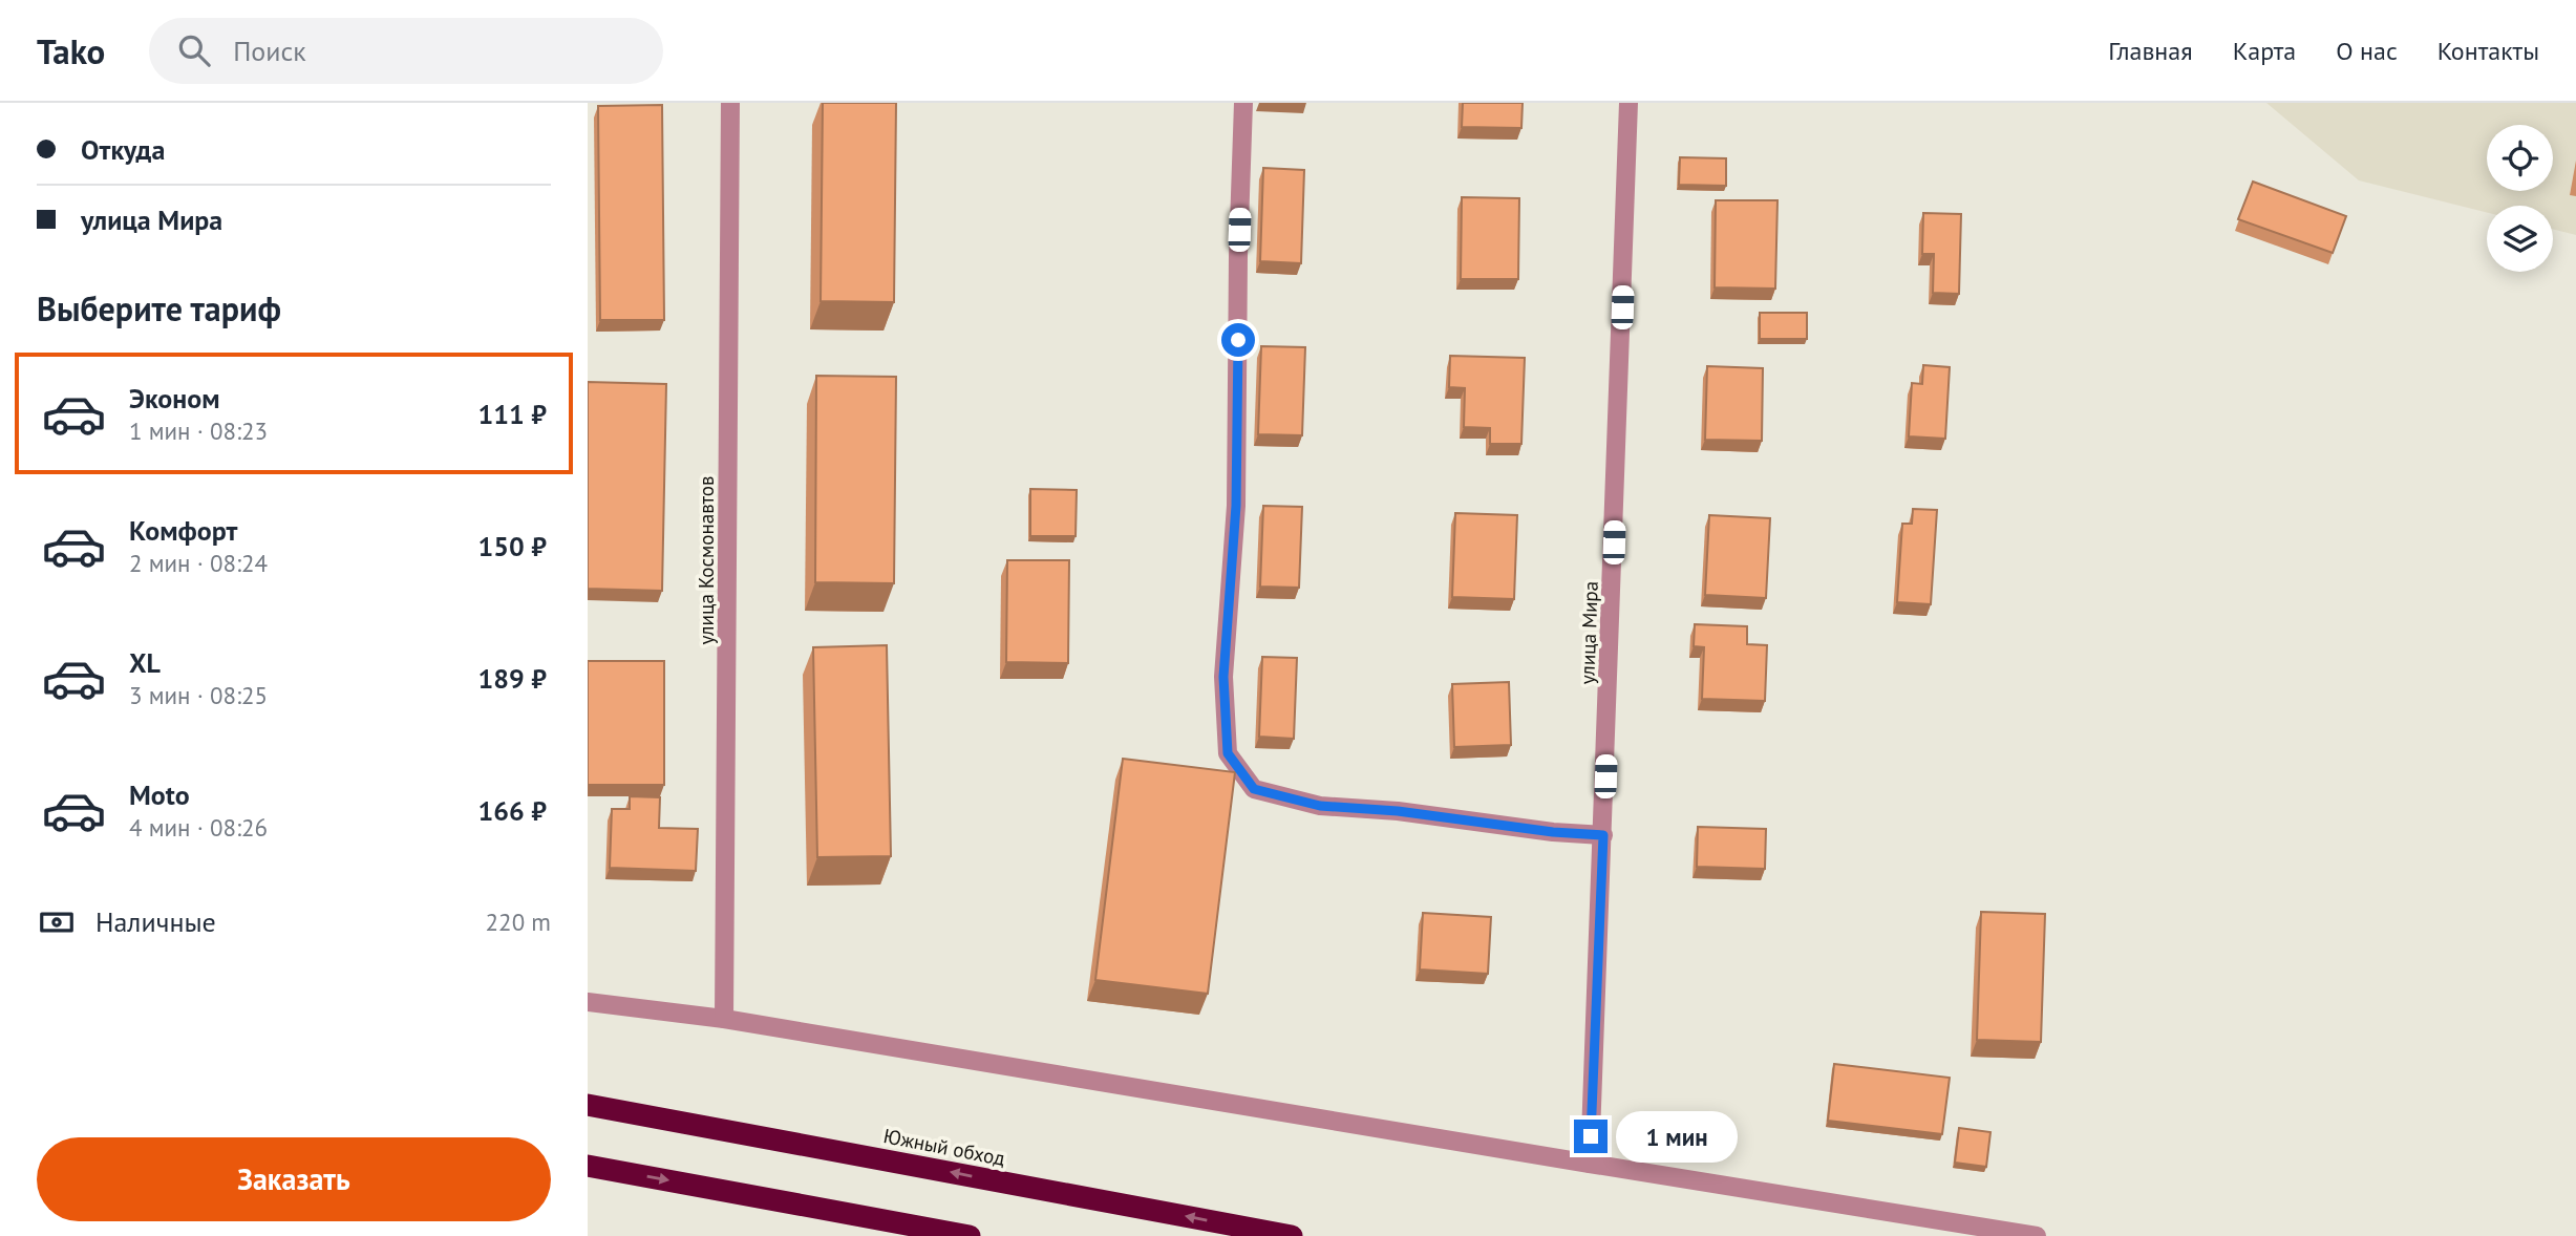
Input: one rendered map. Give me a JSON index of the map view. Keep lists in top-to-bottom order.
{
  "streets": {
    "highway": ["Южный обход"],
    "street": ["улица Космонавтов", "улица Мира"]
  },
  "page": {
    "header": "Tako",
    "search": "Поиск",
    "nav": [
      "Главная",
      "Карта",
      "О нас",
      "Контакты"
    ],
    "banner": ["Откуда", "улица Мира"],
    "heading": "Выберите тариф",
    "list": [
      {
        "name": "Эконом",
        "note": "1 мин · 08:23",
        "value": "111 ₽"
      },
      {
        "name": "Комфорт",
        "note": "2 мин · 08:24",
        "value": "150 ₽"
      },
      {
        "name": "XL",
        "note": "3 мин · 08:25",
        "value": "189 ₽"
      },
      {
        "name": "Moto",
        "note": "4 мин · 08:26",
        "value": "166 ₽"
      }
    ],
    "pay": ["Наличные", "220 m"],
    "bubble": "1 мин",
    "buttons": "Заказать"
  }
}
